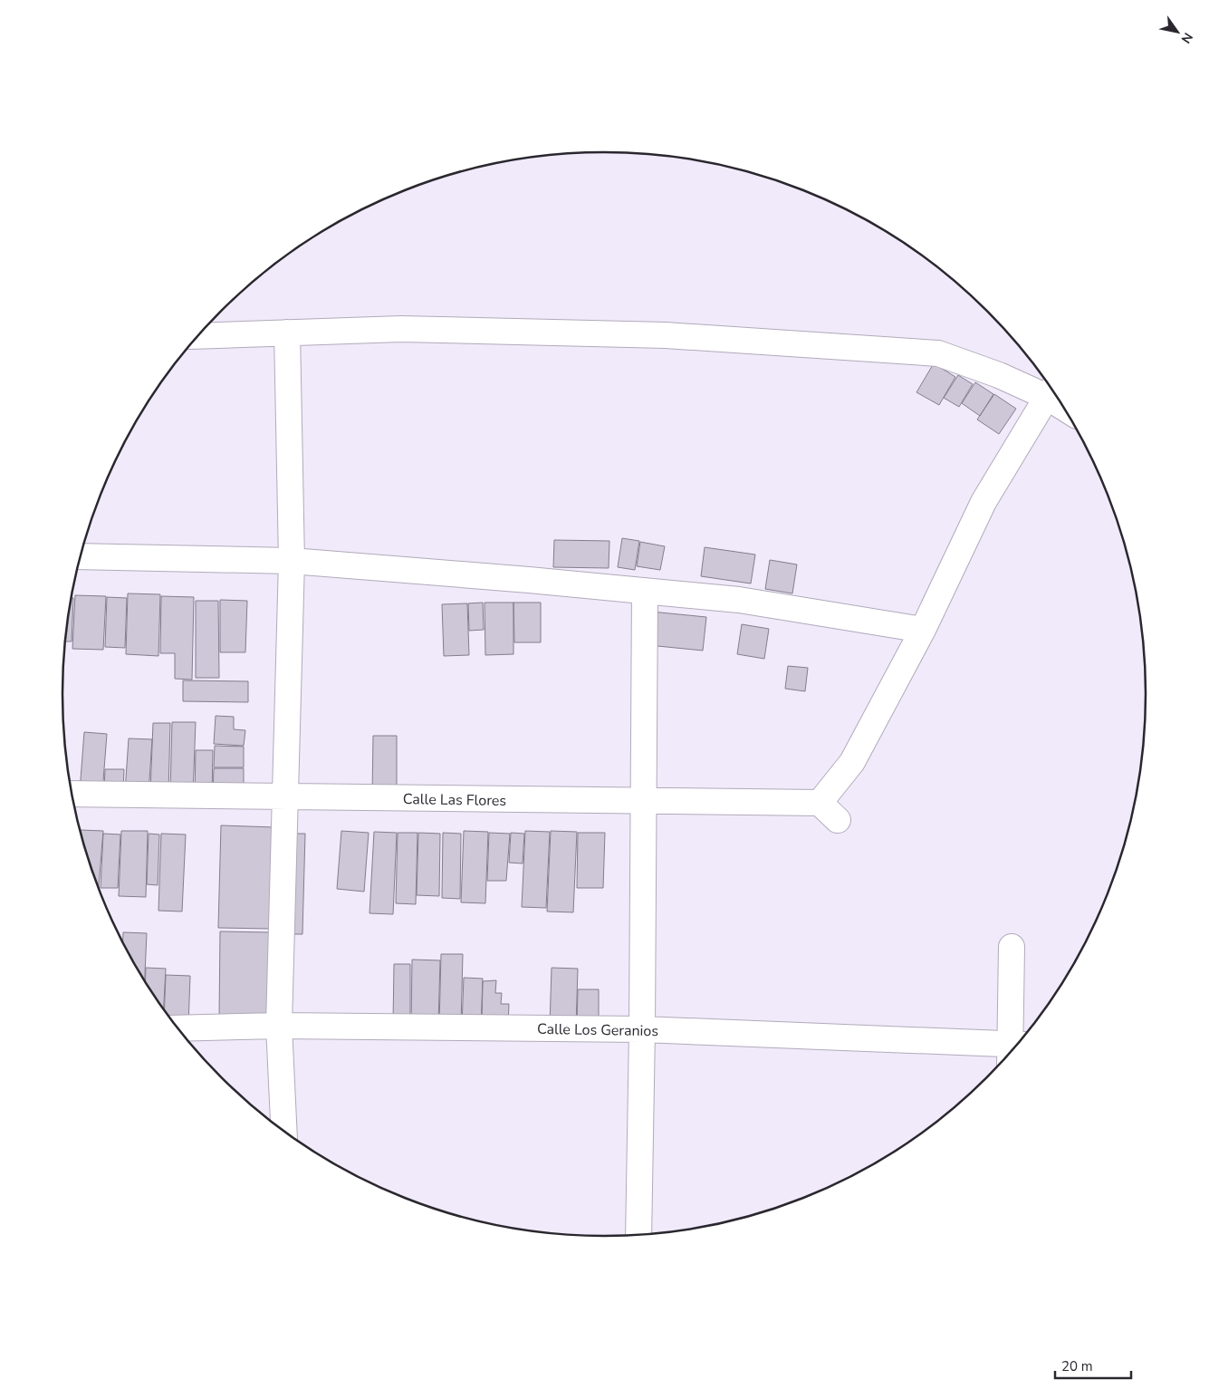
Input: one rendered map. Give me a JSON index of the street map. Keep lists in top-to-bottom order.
{
  "streets": {
    "street": ["Calle Las Flores", "Calle Los Geranios"]
  },
  "scale_bar": "20 m",
  "north": "bottom right"
}
